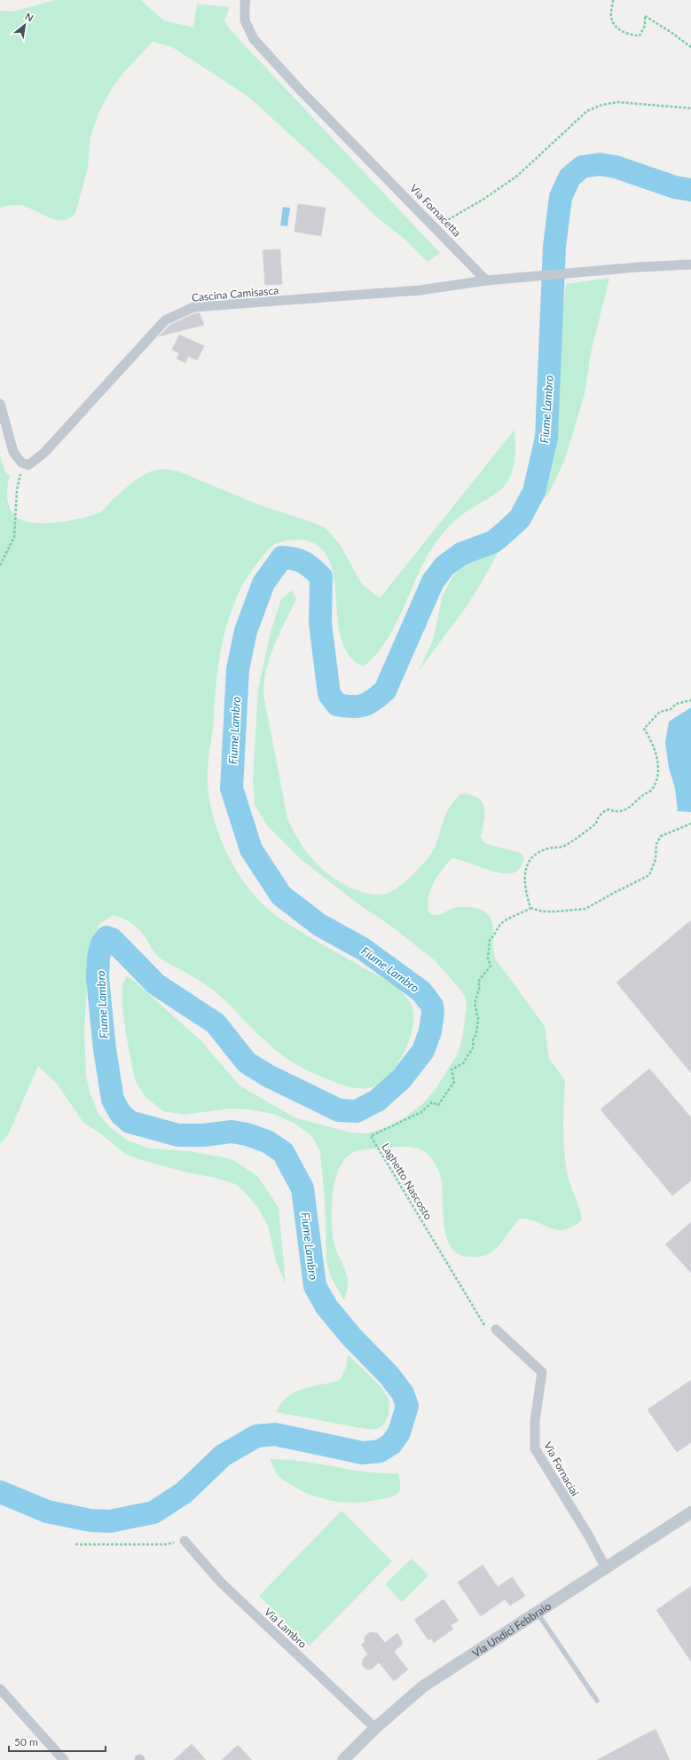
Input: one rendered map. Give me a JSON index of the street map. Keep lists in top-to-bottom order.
{
  "streets": {
    "street": [
      "Via Fornacetta",
      "Cascina Camisasca",
      "Via Fornaciai",
      "Via Lambro",
      "Via Undici Febbraio"
    ],
    "path": ["Laghetto Nascosto"]
  },
  "crossings": [
    ["Via Fornacetta", "Cascina Camisasca"],
    ["Via Fornaciai", "Via Undici Febbraio"],
    ["Via Lambro", "Via Undici Febbraio"]
  ],
  "water": ["Fiume Lambro"],
  "scale_bar": "50 m",
  "north": "top right"
}
